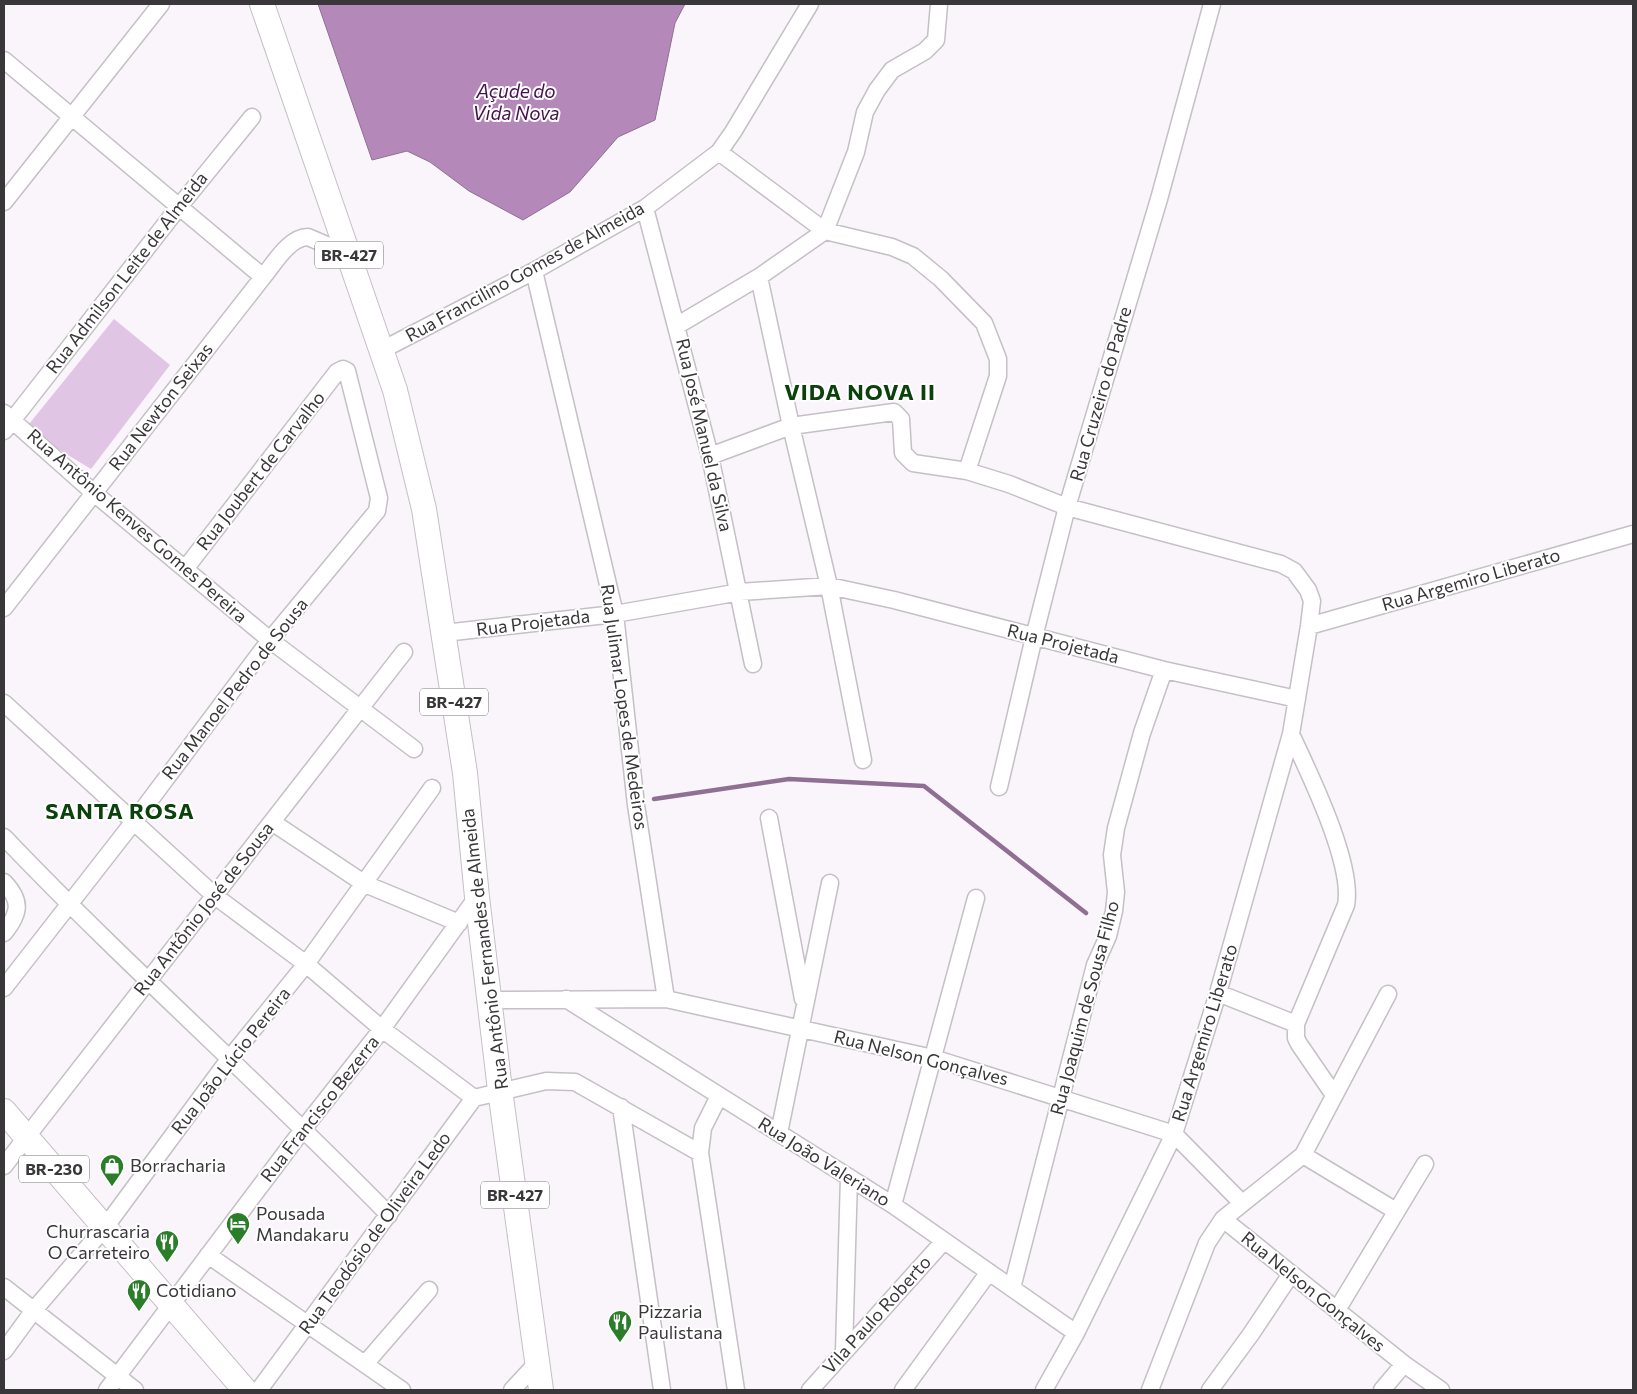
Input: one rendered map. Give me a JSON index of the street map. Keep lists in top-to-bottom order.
{
  "streets": {
    "highway": ["BR-427", "Rua Antônio Fernandes de Almeida", "BR-230"],
    "street": [
      "Rua Francilino Gomes de Almeida",
      "Rua Admilson Leite de Almeida",
      "Rua Cruzeiro do Padre",
      "Rua Newton Seixas",
      "Rua José Manuel da Silva",
      "Rua Joubert de Carvalho",
      "Rua Antônio Kenves Gomes Pereira",
      "Rua Argemiro Liberato",
      "Rua Projetada",
      "Rua Manoel Pedro de Sousa",
      "Rua Julimar Lopes de Medeiros",
      "Rua Antônio José de Sousa",
      "Rua Joaquim de Sousa Filho",
      "Rua Nelson Gonçalves",
      "Rua João Lúcio Pereira",
      "Rua Francisco Bezerra",
      "Rua João Valeriano",
      "Rua Teodósio de Oliveira Ledo",
      "Vila Paulo Roberto"
    ]
  },
  "crossings": [
    ["BR-427", "Rua Francilino Gomes de Almeida"],
    ["BR-427", "Rua Newton Seixas"],
    ["BR-427", "Rua Antônio Fernandes de Almeida"],
    ["Rua Francilino Gomes de Almeida", "Rua José Manuel da Silva"],
    ["Rua Francilino Gomes de Almeida", "Rua Julimar Lopes de Medeiros"],
    ["Rua Francilino Gomes de Almeida", "Rua Antônio Fernandes de Almeida"],
    ["Rua Admilson Leite de Almeida", "Rua Antônio Kenves Gomes Pereira"],
    ["Rua Cruzeiro do Padre", "Rua Argemiro Liberato"],
    ["Rua Cruzeiro do Padre", "Rua Projetada"],
    ["Rua Newton Seixas", "Rua Antônio Kenves Gomes Pereira"],
    ["Rua José Manuel da Silva", "Rua Projetada"],
    ["Rua Joubert de Carvalho", "Rua Antônio Kenves Gomes Pereira"],
    ["Rua Joubert de Carvalho", "Rua Manoel Pedro de Sousa"],
    ["Rua Antônio Kenves Gomes Pereira", "Rua Manoel Pedro de Sousa"],
    ["Rua Antônio Kenves Gomes Pereira", "Rua Antônio José de Sousa"],
    ["Rua Argemiro Liberato", "Rua Projetada"],
    ["Rua Argemiro Liberato", "Rua Nelson Gonçalves"],
    ["Rua Argemiro Liberato", "Rua João Valeriano"],
    ["Rua Projetada", "Rua Julimar Lopes de Medeiros"],
    ["Rua Projetada", "Rua Antônio Fernandes de Almeida"],
    ["Rua Projetada", "Rua Joaquim de Sousa Filho"],
    ["Rua Julimar Lopes de Medeiros", "Rua Nelson Gonçalves"],
    ["Rua Antônio José de Sousa", "BR-230"],
    ["Rua Antônio Fernandes de Almeida", "Rua Nelson Gonçalves"],
    ["Rua Antônio Fernandes de Almeida", "Rua Francisco Bezerra"],
    ["Rua Joaquim de Sousa Filho", "Rua Nelson Gonçalves"],
    ["Rua Joaquim de Sousa Filho", "Rua João Valeriano"],
    ["Rua Nelson Gonçalves", "Rua João Valeriano"],
    ["Rua João Lúcio Pereira", "BR-230"],
    ["Rua Francisco Bezerra", "BR-230"],
    ["Rua João Valeriano", "Vila Paulo Roberto"]
  ],
  "districts": ["VIDA NOVA II", "SANTA ROSA"],
  "water": ["Açude do Vida Nova"],
  "places": {
    "shop": ["Borracharia"],
    "hotel": ["Pousada Mandakaru"],
    "restaurant": ["Churrascaria O Carreteiro", "Cotidiano", "Pizzaria Paulistana"]
  }
}
